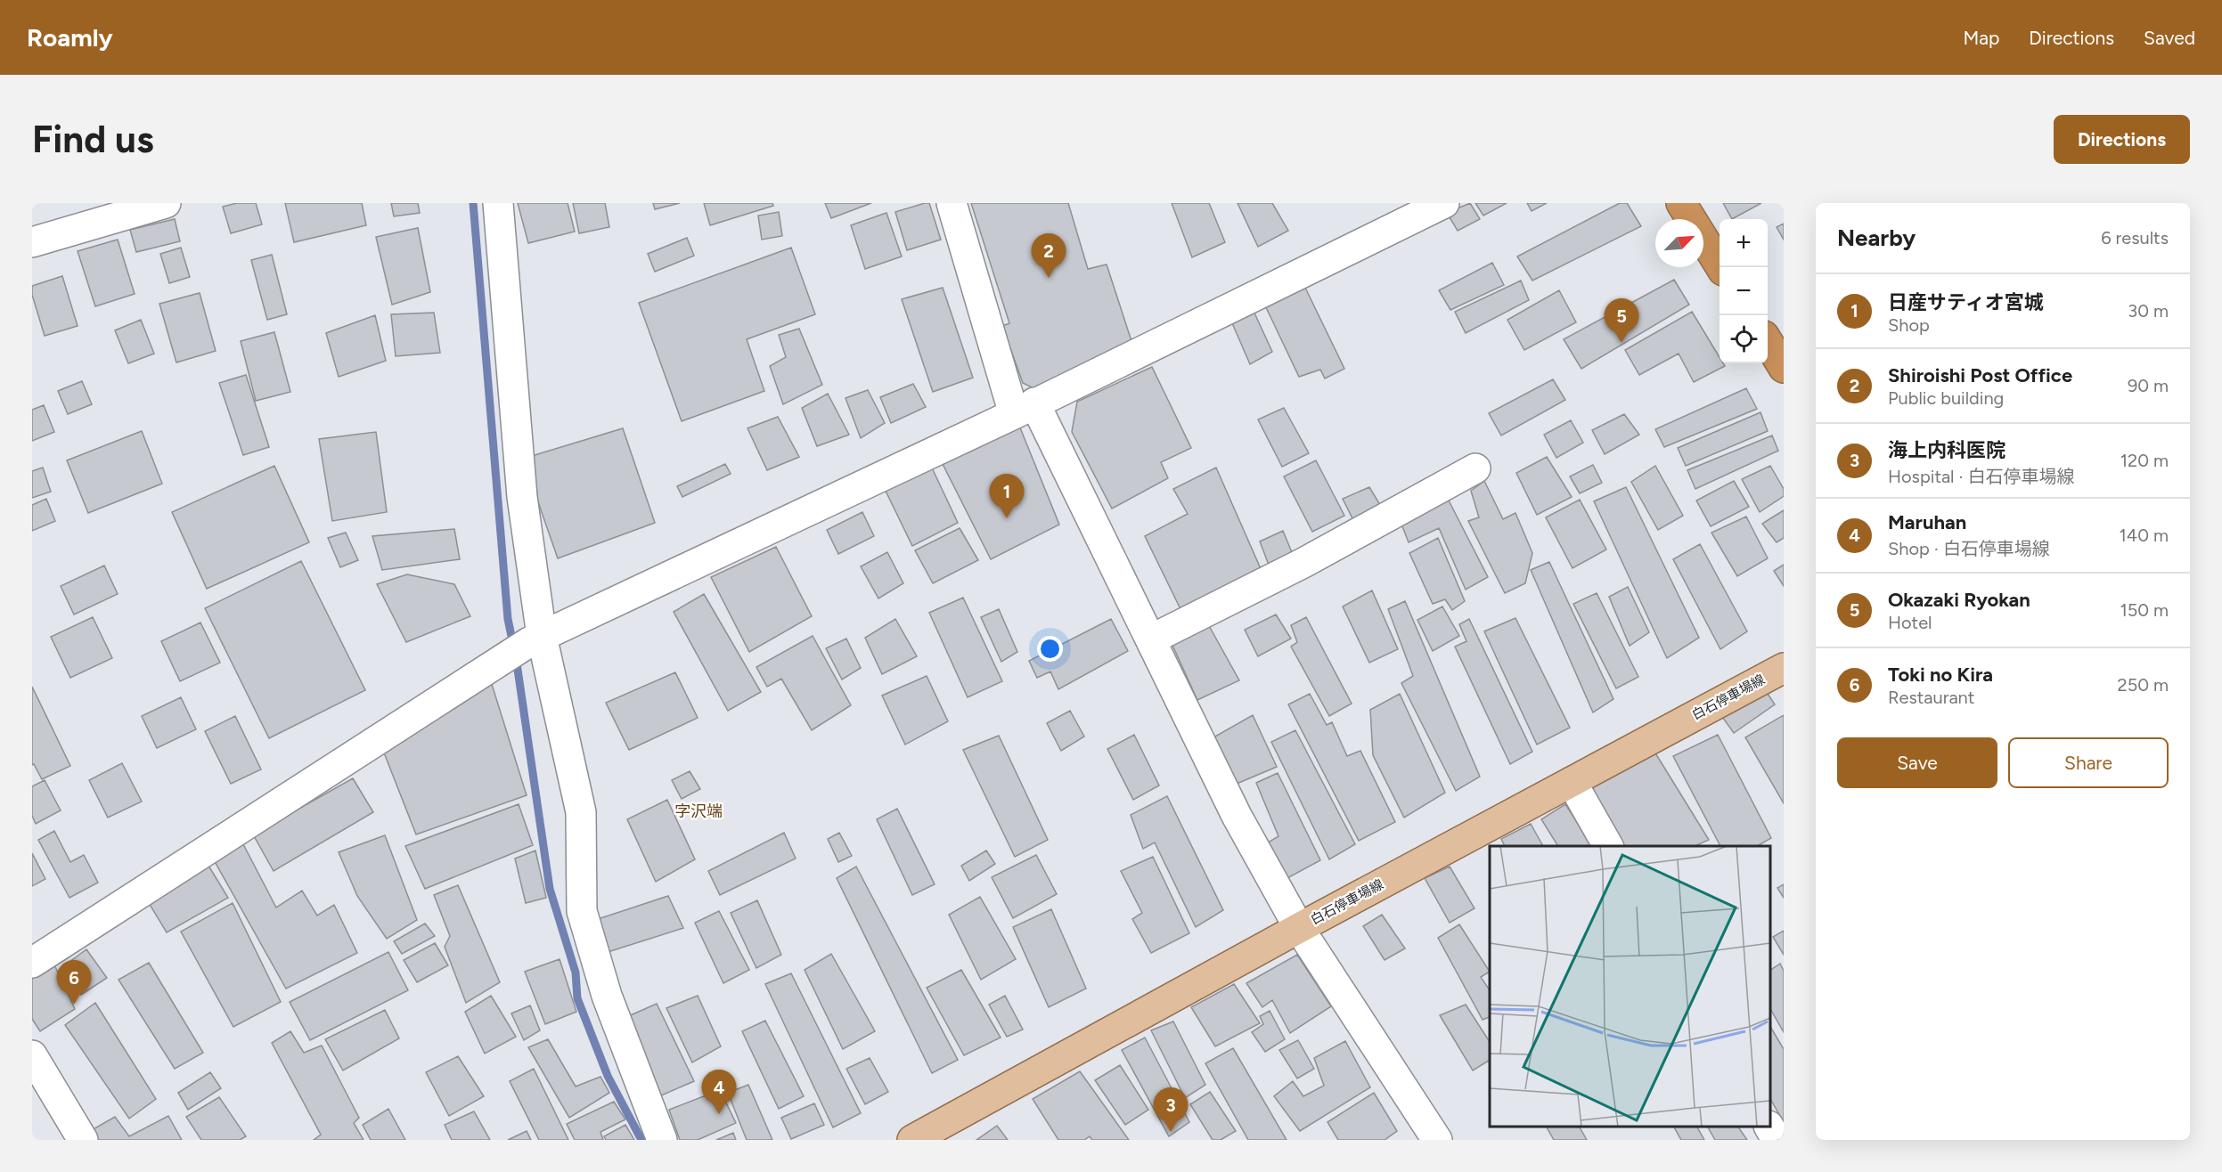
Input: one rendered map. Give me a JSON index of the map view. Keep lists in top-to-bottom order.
{
  "streets": {
    "main road": ["白石停車場線"]
  },
  "districts": ["字沢端"],
  "north": "top right",
  "page": {
    "header": "Roamly",
    "nav": ["Map", "Directions", "Saved"],
    "buttons": [
      "Directions",
      ["Save", "Share"]
    ],
    "title": "Find us",
    "heading": ["Nearby", "6 results"],
    "map_buttons": ["+", "−"],
    "pins": [
      "2",
      "5",
      "1",
      "6",
      "4",
      "3"
    ],
    "list": [
      {
        "mark": "1",
        "name": "日産サティオ宮城",
        "note": "Shop",
        "value": "30 m"
      },
      {
        "mark": "2",
        "name": "Shiroishi Post Office",
        "note": "Public building",
        "value": "90 m"
      },
      {
        "mark": "3",
        "name": "海上内科医院",
        "note": "Hospital · 白石停車場線",
        "value": "120 m"
      },
      {
        "mark": "4",
        "name": "Maruhan",
        "note": "Shop · 白石停車場線",
        "value": "140 m"
      },
      {
        "mark": "5",
        "name": "Okazaki Ryokan",
        "note": "Hotel",
        "value": "150 m"
      },
      {
        "mark": "6",
        "name": "Toki no Kira",
        "note": "Restaurant",
        "value": "250 m"
      }
    ]
  }
}
